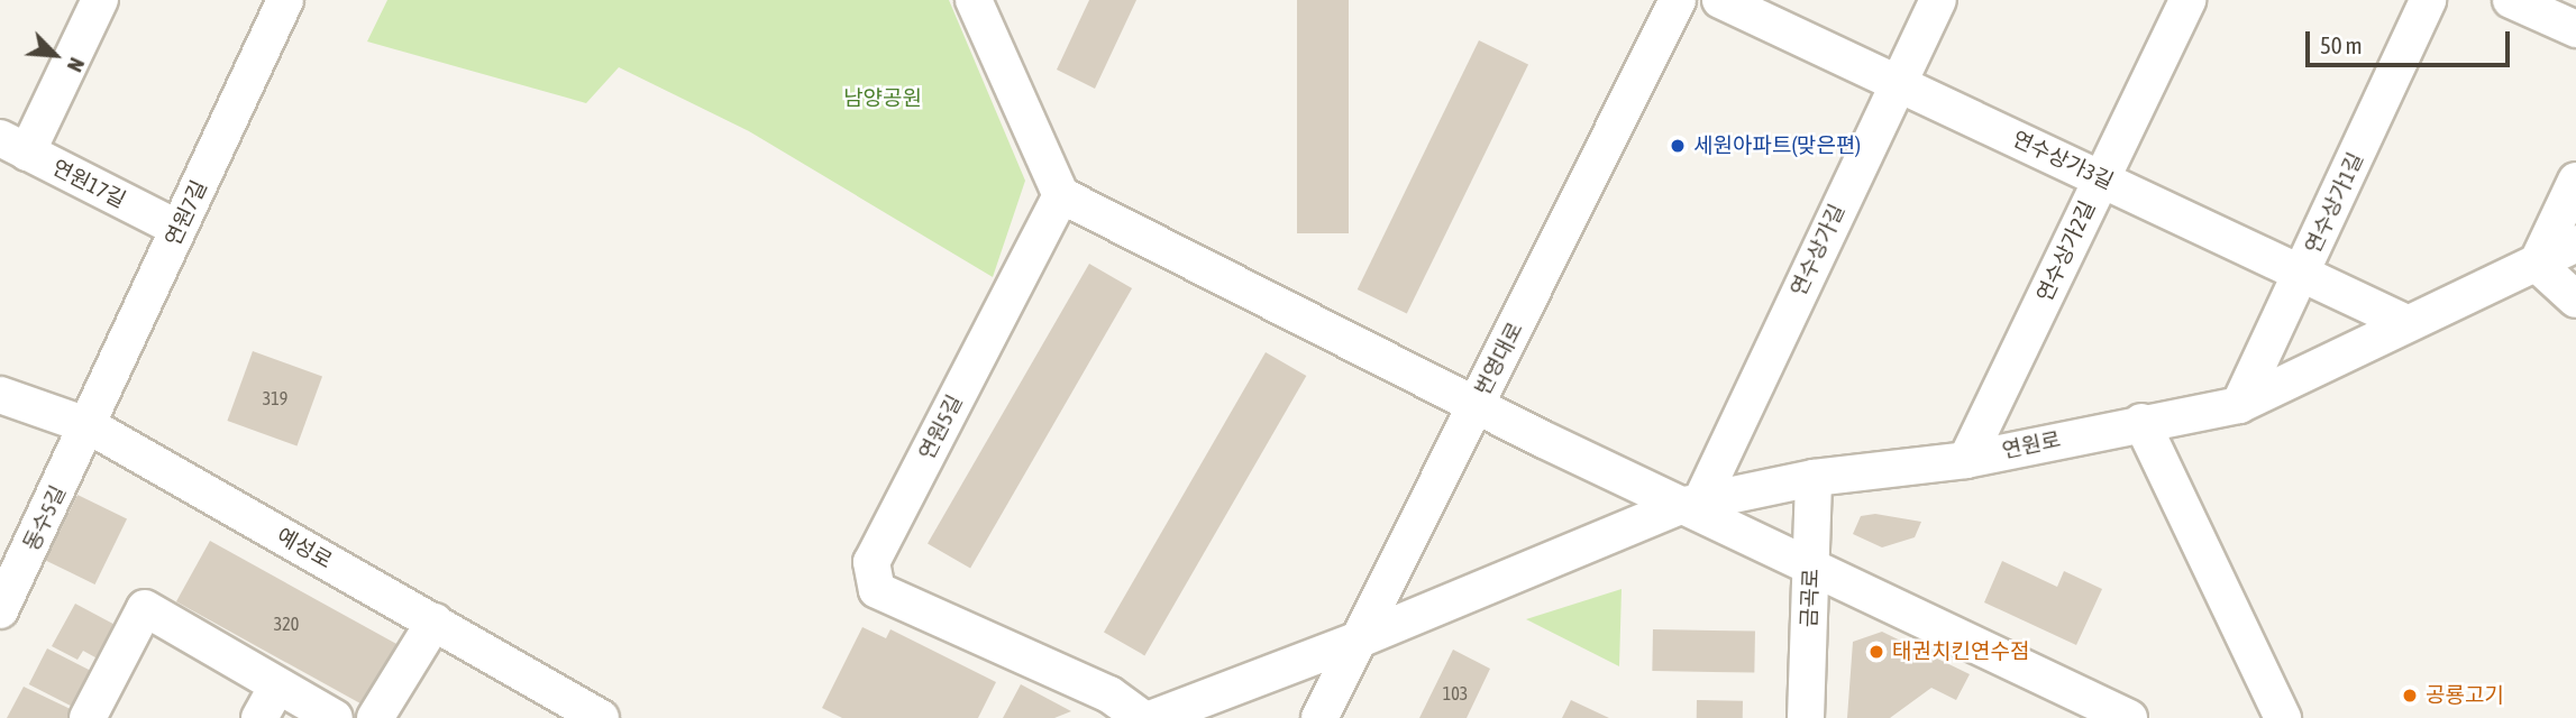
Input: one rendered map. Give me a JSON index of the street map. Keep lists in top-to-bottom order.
{
  "streets": {
    "street": [
      "연수상가3길",
      "연원17길",
      "연수상가1길",
      "연원7길",
      "연수상가길",
      "연수상가2길",
      "번영대로",
      "연원5길",
      "연원로",
      "동수5길",
      "예성로",
      "금곡로"
    ]
  },
  "crossings": [
    ["연수상가3길", "연수상가1길"],
    ["연수상가3길", "연수상가길"],
    ["연수상가3길", "연수상가2길"],
    ["연수상가3길", "연원로"],
    ["연원17길", "연원7길"],
    ["연수상가1길", "연원로"],
    ["연원7길", "동수5길"],
    ["연원7길", "예성로"],
    ["연수상가길", "연원로"],
    ["연수상가2길", "연원로"],
    ["번영대로", "연원로"],
    ["연원로", "금곡로"],
    ["동수5길", "예성로"]
  ],
  "parks": ["남양공원"],
  "places": ["세원아파트(맞은편)", "태권치킨연수점", "공룡고기"],
  "house_numbers": ["319", "320", "103"],
  "scale_bar": "50 m",
  "north": "bottom right"
}
